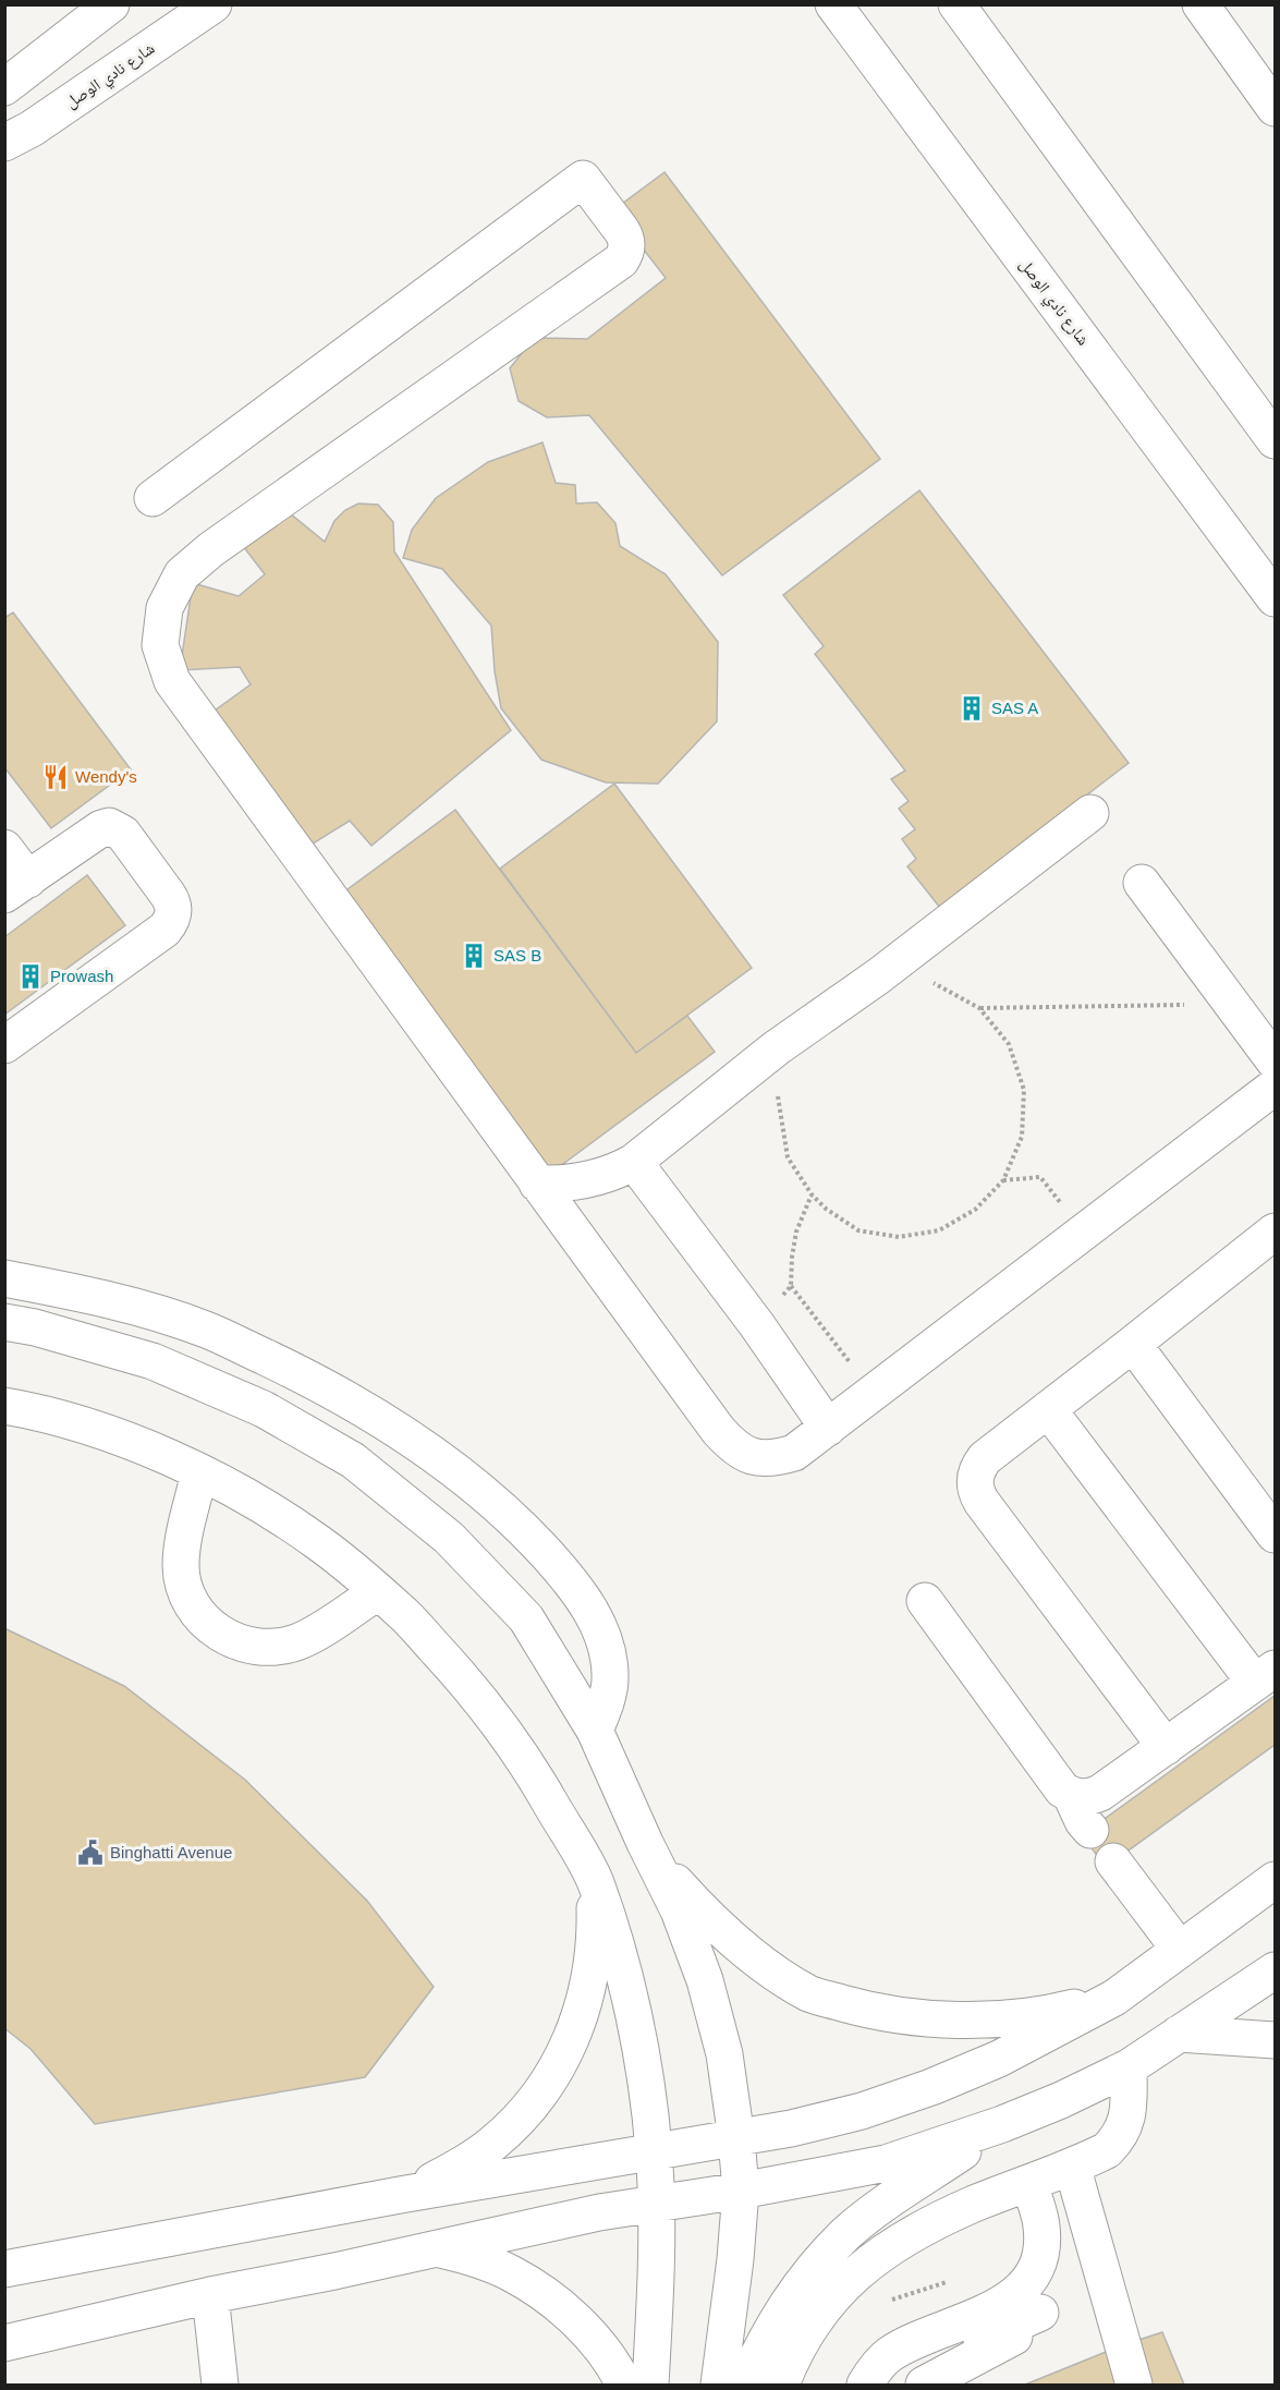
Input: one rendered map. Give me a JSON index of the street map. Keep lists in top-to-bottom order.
{
  "streets": {
    "main road": ["شارع نادي الوصل"]
  },
  "places": {
    "building": ["SAS A", "SAS B", "Prowash"],
    "restaurant": ["Wendy's"],
    "public building": ["Binghatti Avenue"]
  }
}
